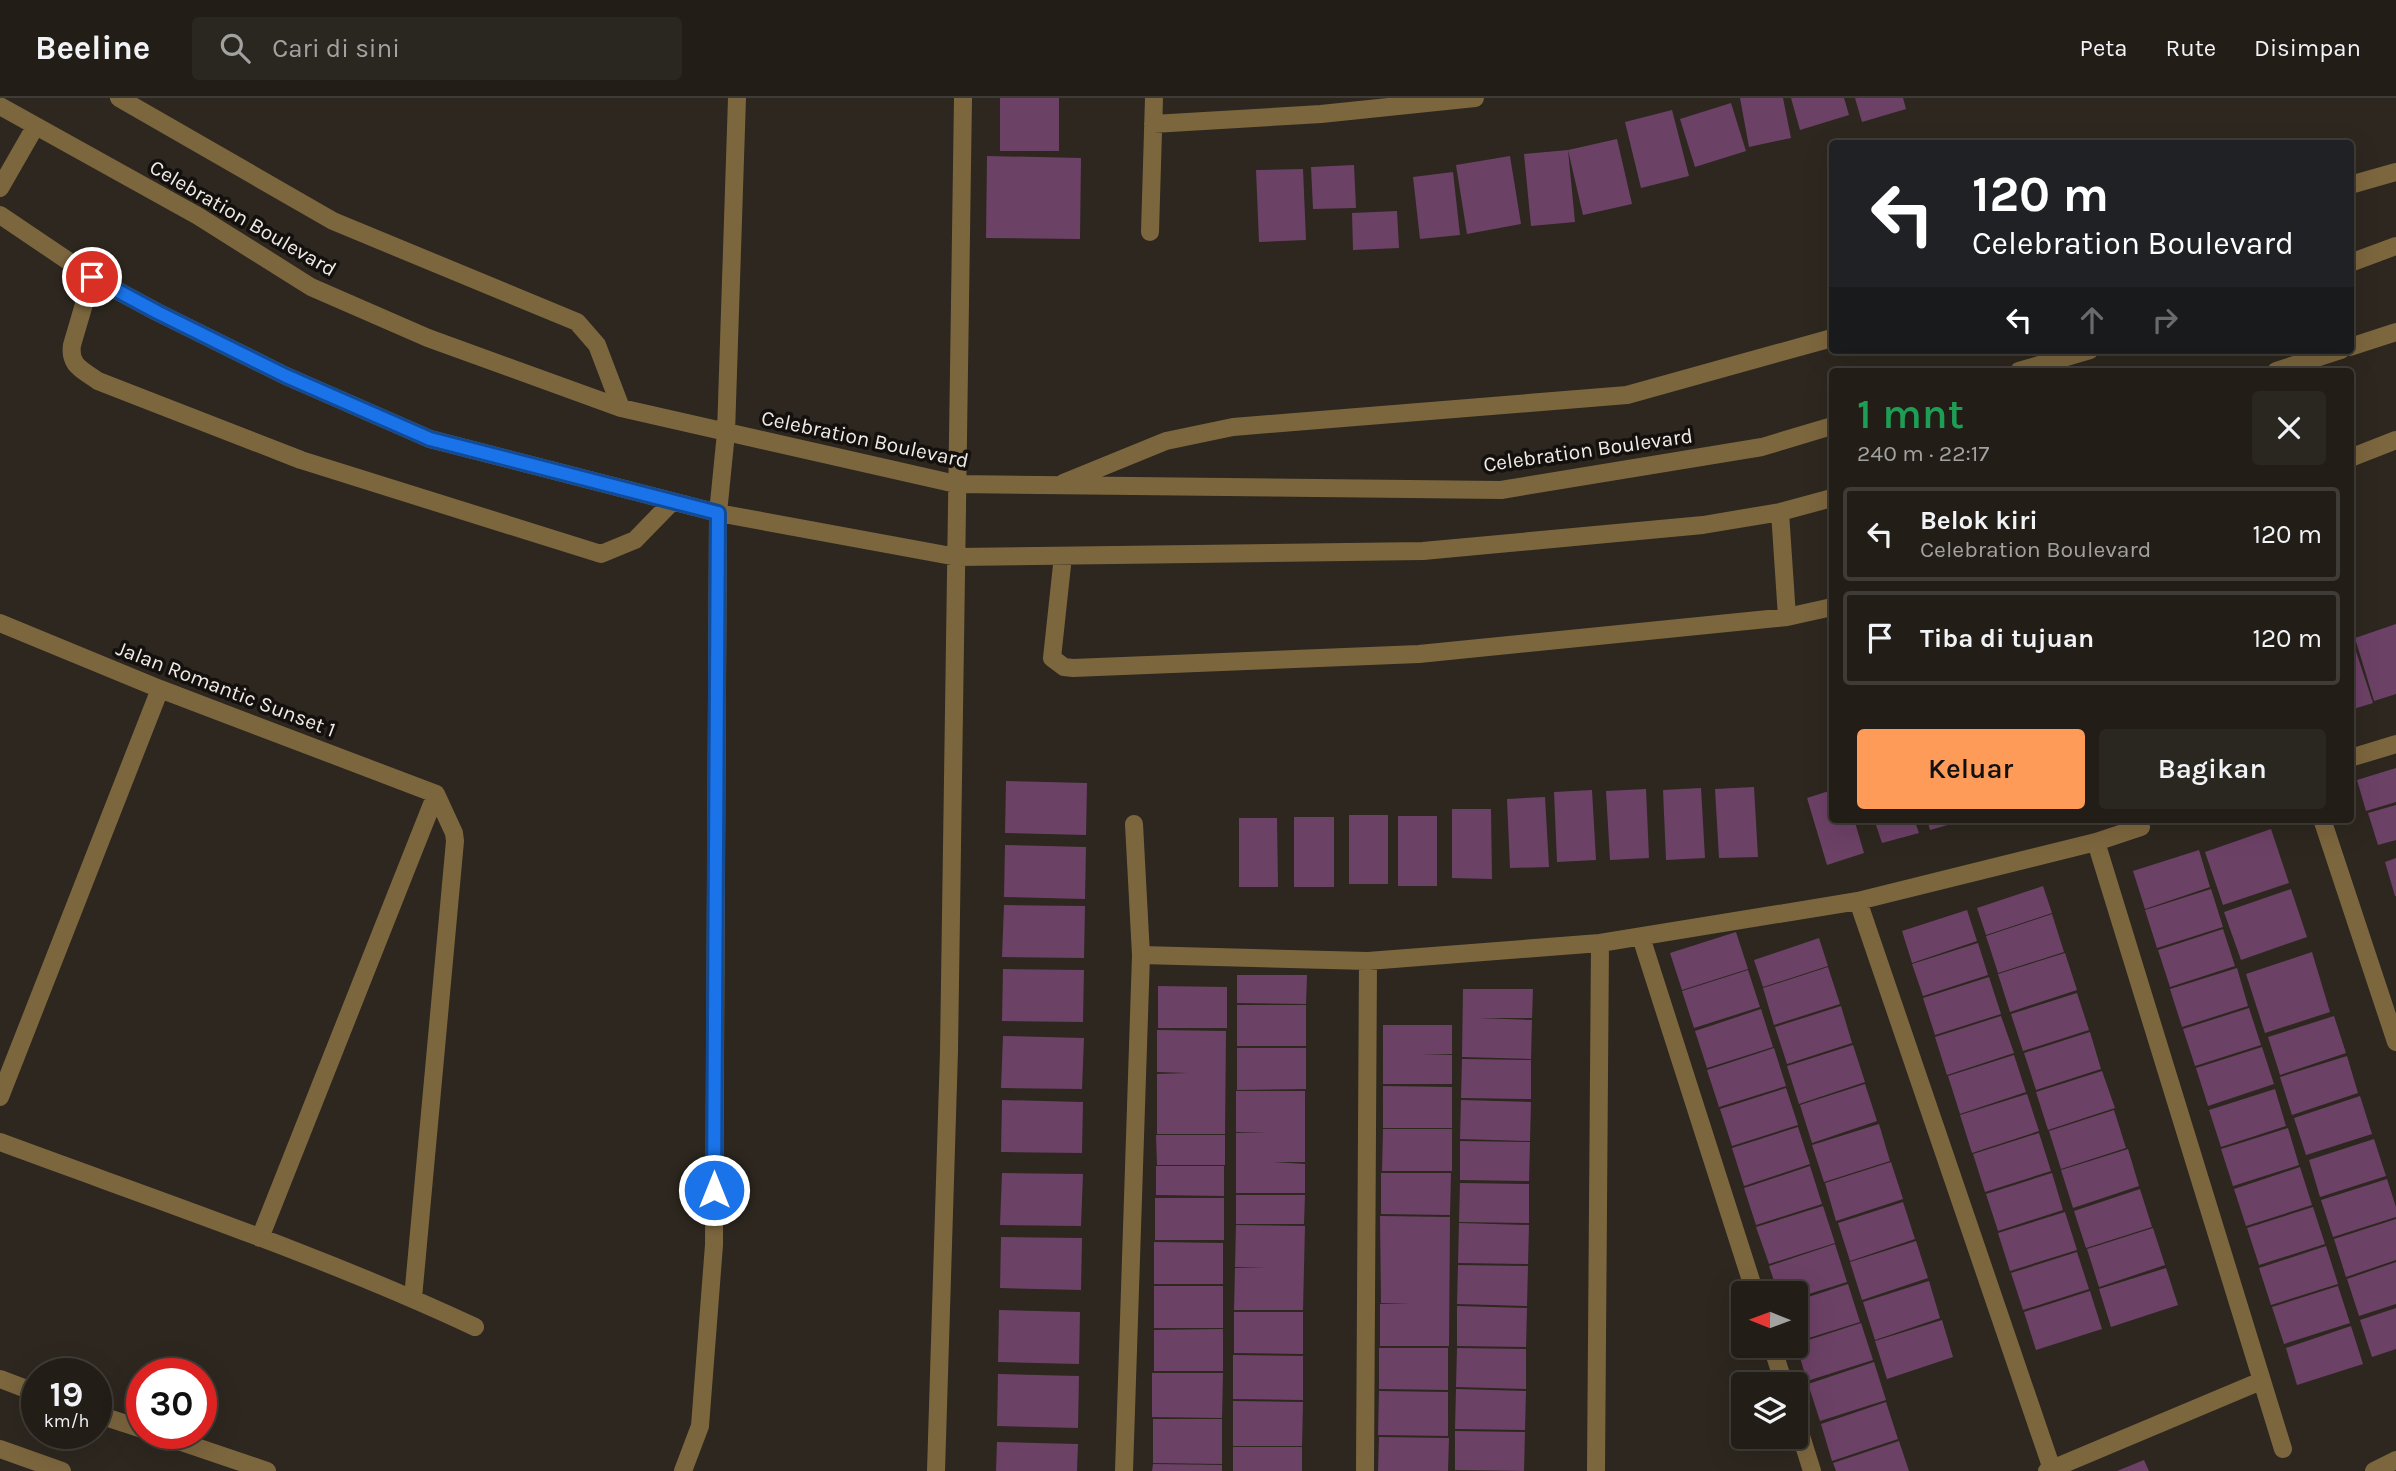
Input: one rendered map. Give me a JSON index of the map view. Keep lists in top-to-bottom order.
{
  "streets": {
    "street": ["Celebration Boulevard", "Jalan Romantic Sunset 1"]
  },
  "north": "left",
  "page": {
    "header": "Beeline",
    "search": "Cari di sini",
    "nav": ["Peta", "Rute", "Disimpan"],
    "turn": ["120 m", "Celebration Boulevard"],
    "heading": ["1 mnt", "240 m · 22:17"],
    "list": [
      {
        "name": "Belok kiri",
        "note": "Celebration Boulevard",
        "value": "120 m"
      },
      {
        "name": "Tiba di tujuan",
        "value": "120 m"
      }
    ],
    "buttons": ["Keluar", "Bagikan"],
    "speed": "19 km/h",
    "limit": "30"
  }
}
